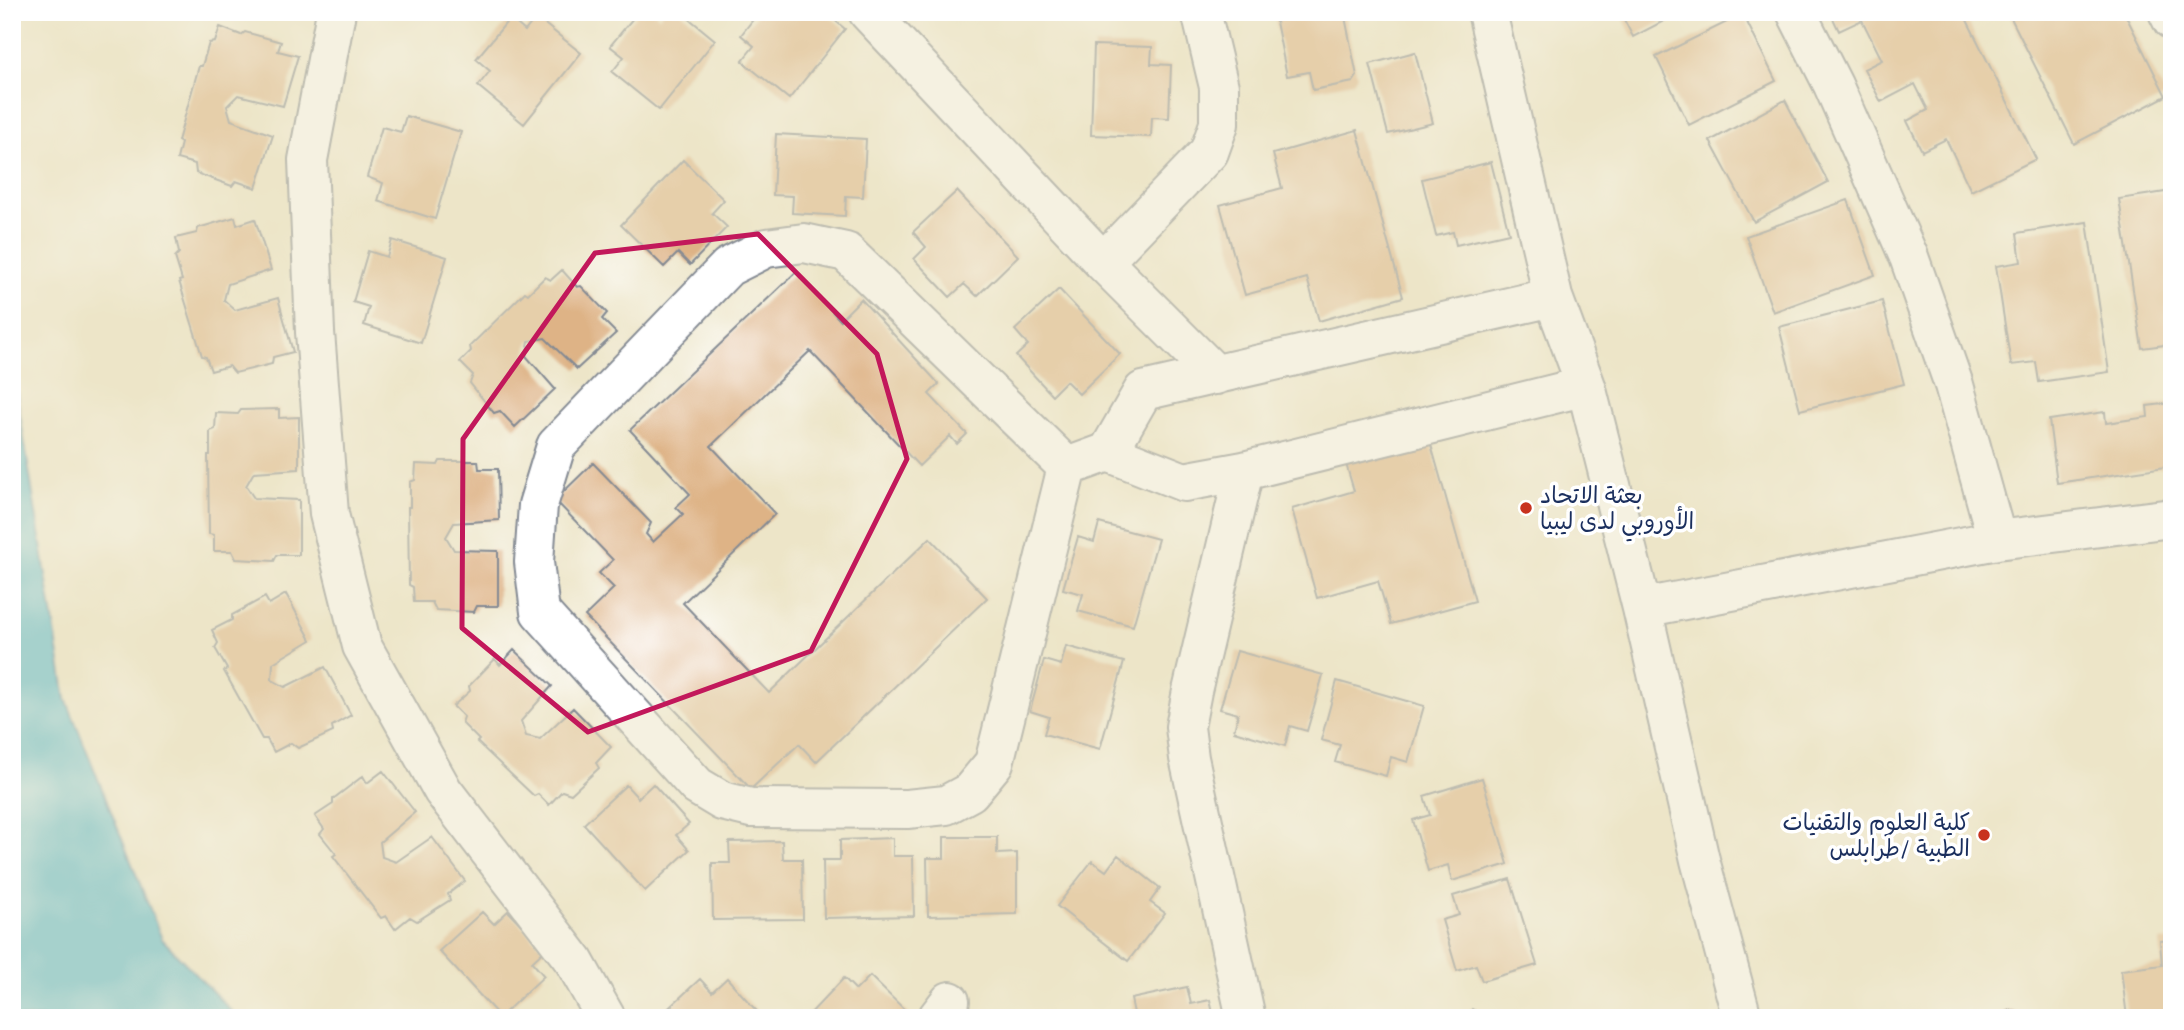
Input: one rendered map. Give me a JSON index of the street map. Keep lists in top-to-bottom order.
{
  "places": ["بعثة الاتحاد الأوروبي لدى ليبيا", "كلية العلوم والتقنيات الطبية /طرابلس"]
}
